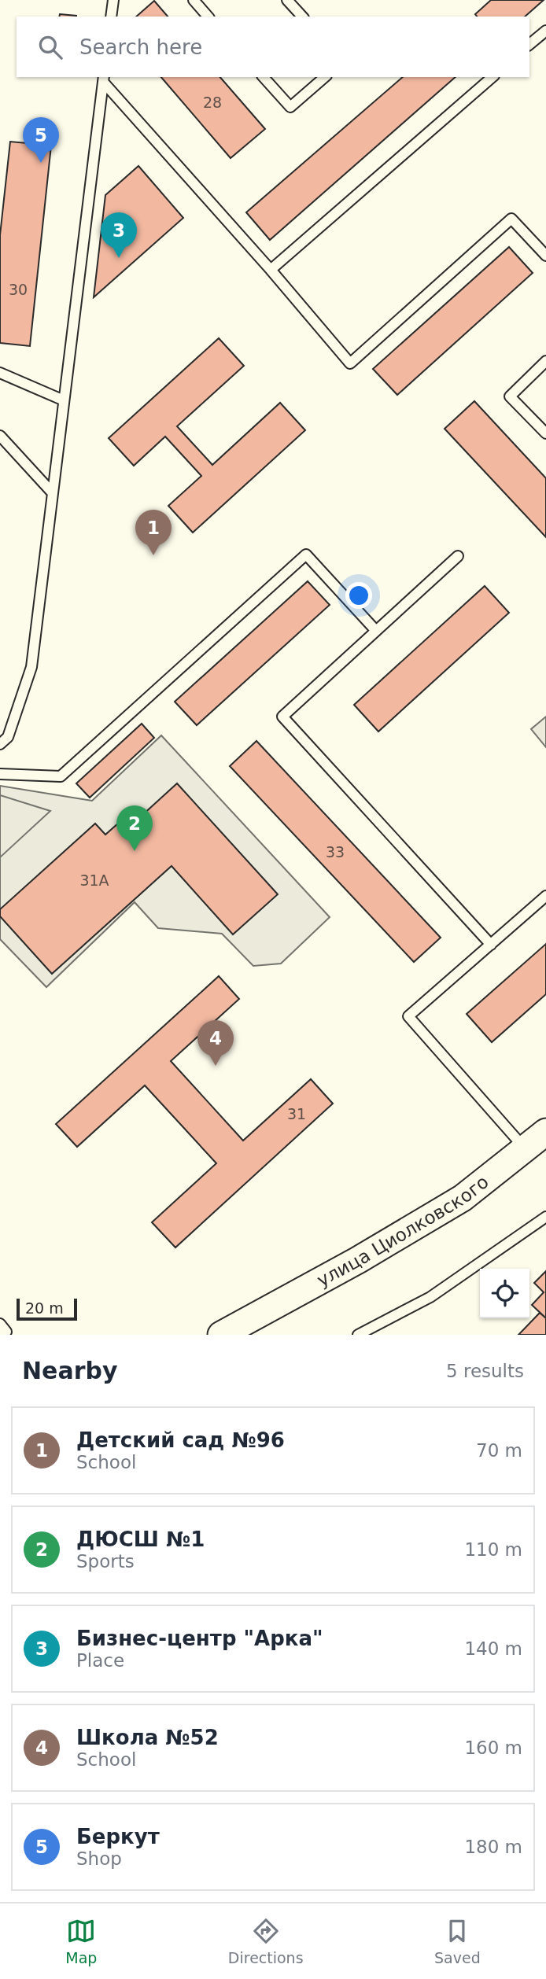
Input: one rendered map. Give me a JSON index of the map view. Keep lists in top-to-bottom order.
{
  "streets": {
    "main road": ["улица Циолковского"]
  },
  "house_numbers": [
    "28",
    "30",
    "33",
    "31А",
    "31"
  ],
  "scale_bar": "20 m",
  "page": {
    "search": "Search here",
    "pins": [
      "5",
      "3",
      "1",
      "2",
      "4"
    ],
    "scale": "20 m",
    "heading": ["Nearby", "5 results"],
    "list": [
      {
        "mark": "1",
        "name": "Детский сад №96",
        "note": "School",
        "value": "70 m"
      },
      {
        "mark": "2",
        "name": "ДЮСШ №1",
        "note": "Sports",
        "value": "110 m"
      },
      {
        "mark": "3",
        "name": "Бизнес-центр \"Арка\"",
        "note": "Place",
        "value": "140 m"
      },
      {
        "mark": "4",
        "name": "Школа №52",
        "note": "School",
        "value": "160 m"
      },
      {
        "mark": "5",
        "name": "Беркут",
        "note": "Shop",
        "value": "180 m"
      }
    ],
    "nav": ["Map", "Directions", "Saved"]
  }
}
